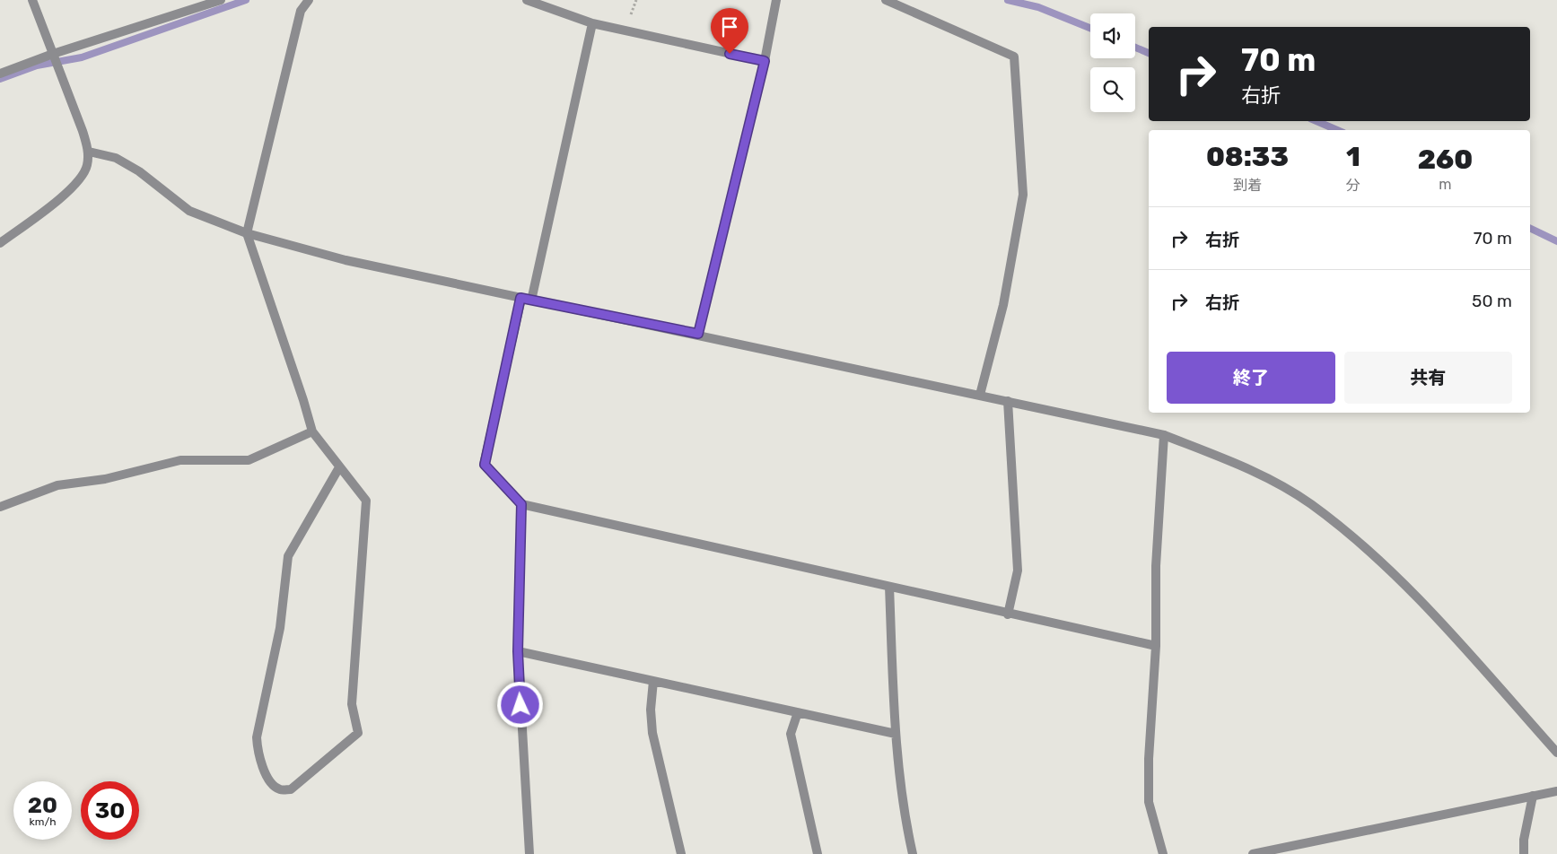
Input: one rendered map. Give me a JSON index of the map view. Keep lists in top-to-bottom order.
{
  "page": {
    "turn": ["70 m", "右折"],
    "eta": [
      "08:33",
      "到着",
      "1",
      "分",
      "260",
      "m"
    ],
    "list": [
      {
        "name": "右折",
        "value": "70 m"
      },
      {
        "name": "右折",
        "value": "50 m"
      }
    ],
    "buttons": ["終了", "共有"],
    "speed": "20 km/h",
    "limit": "30"
  }
}
